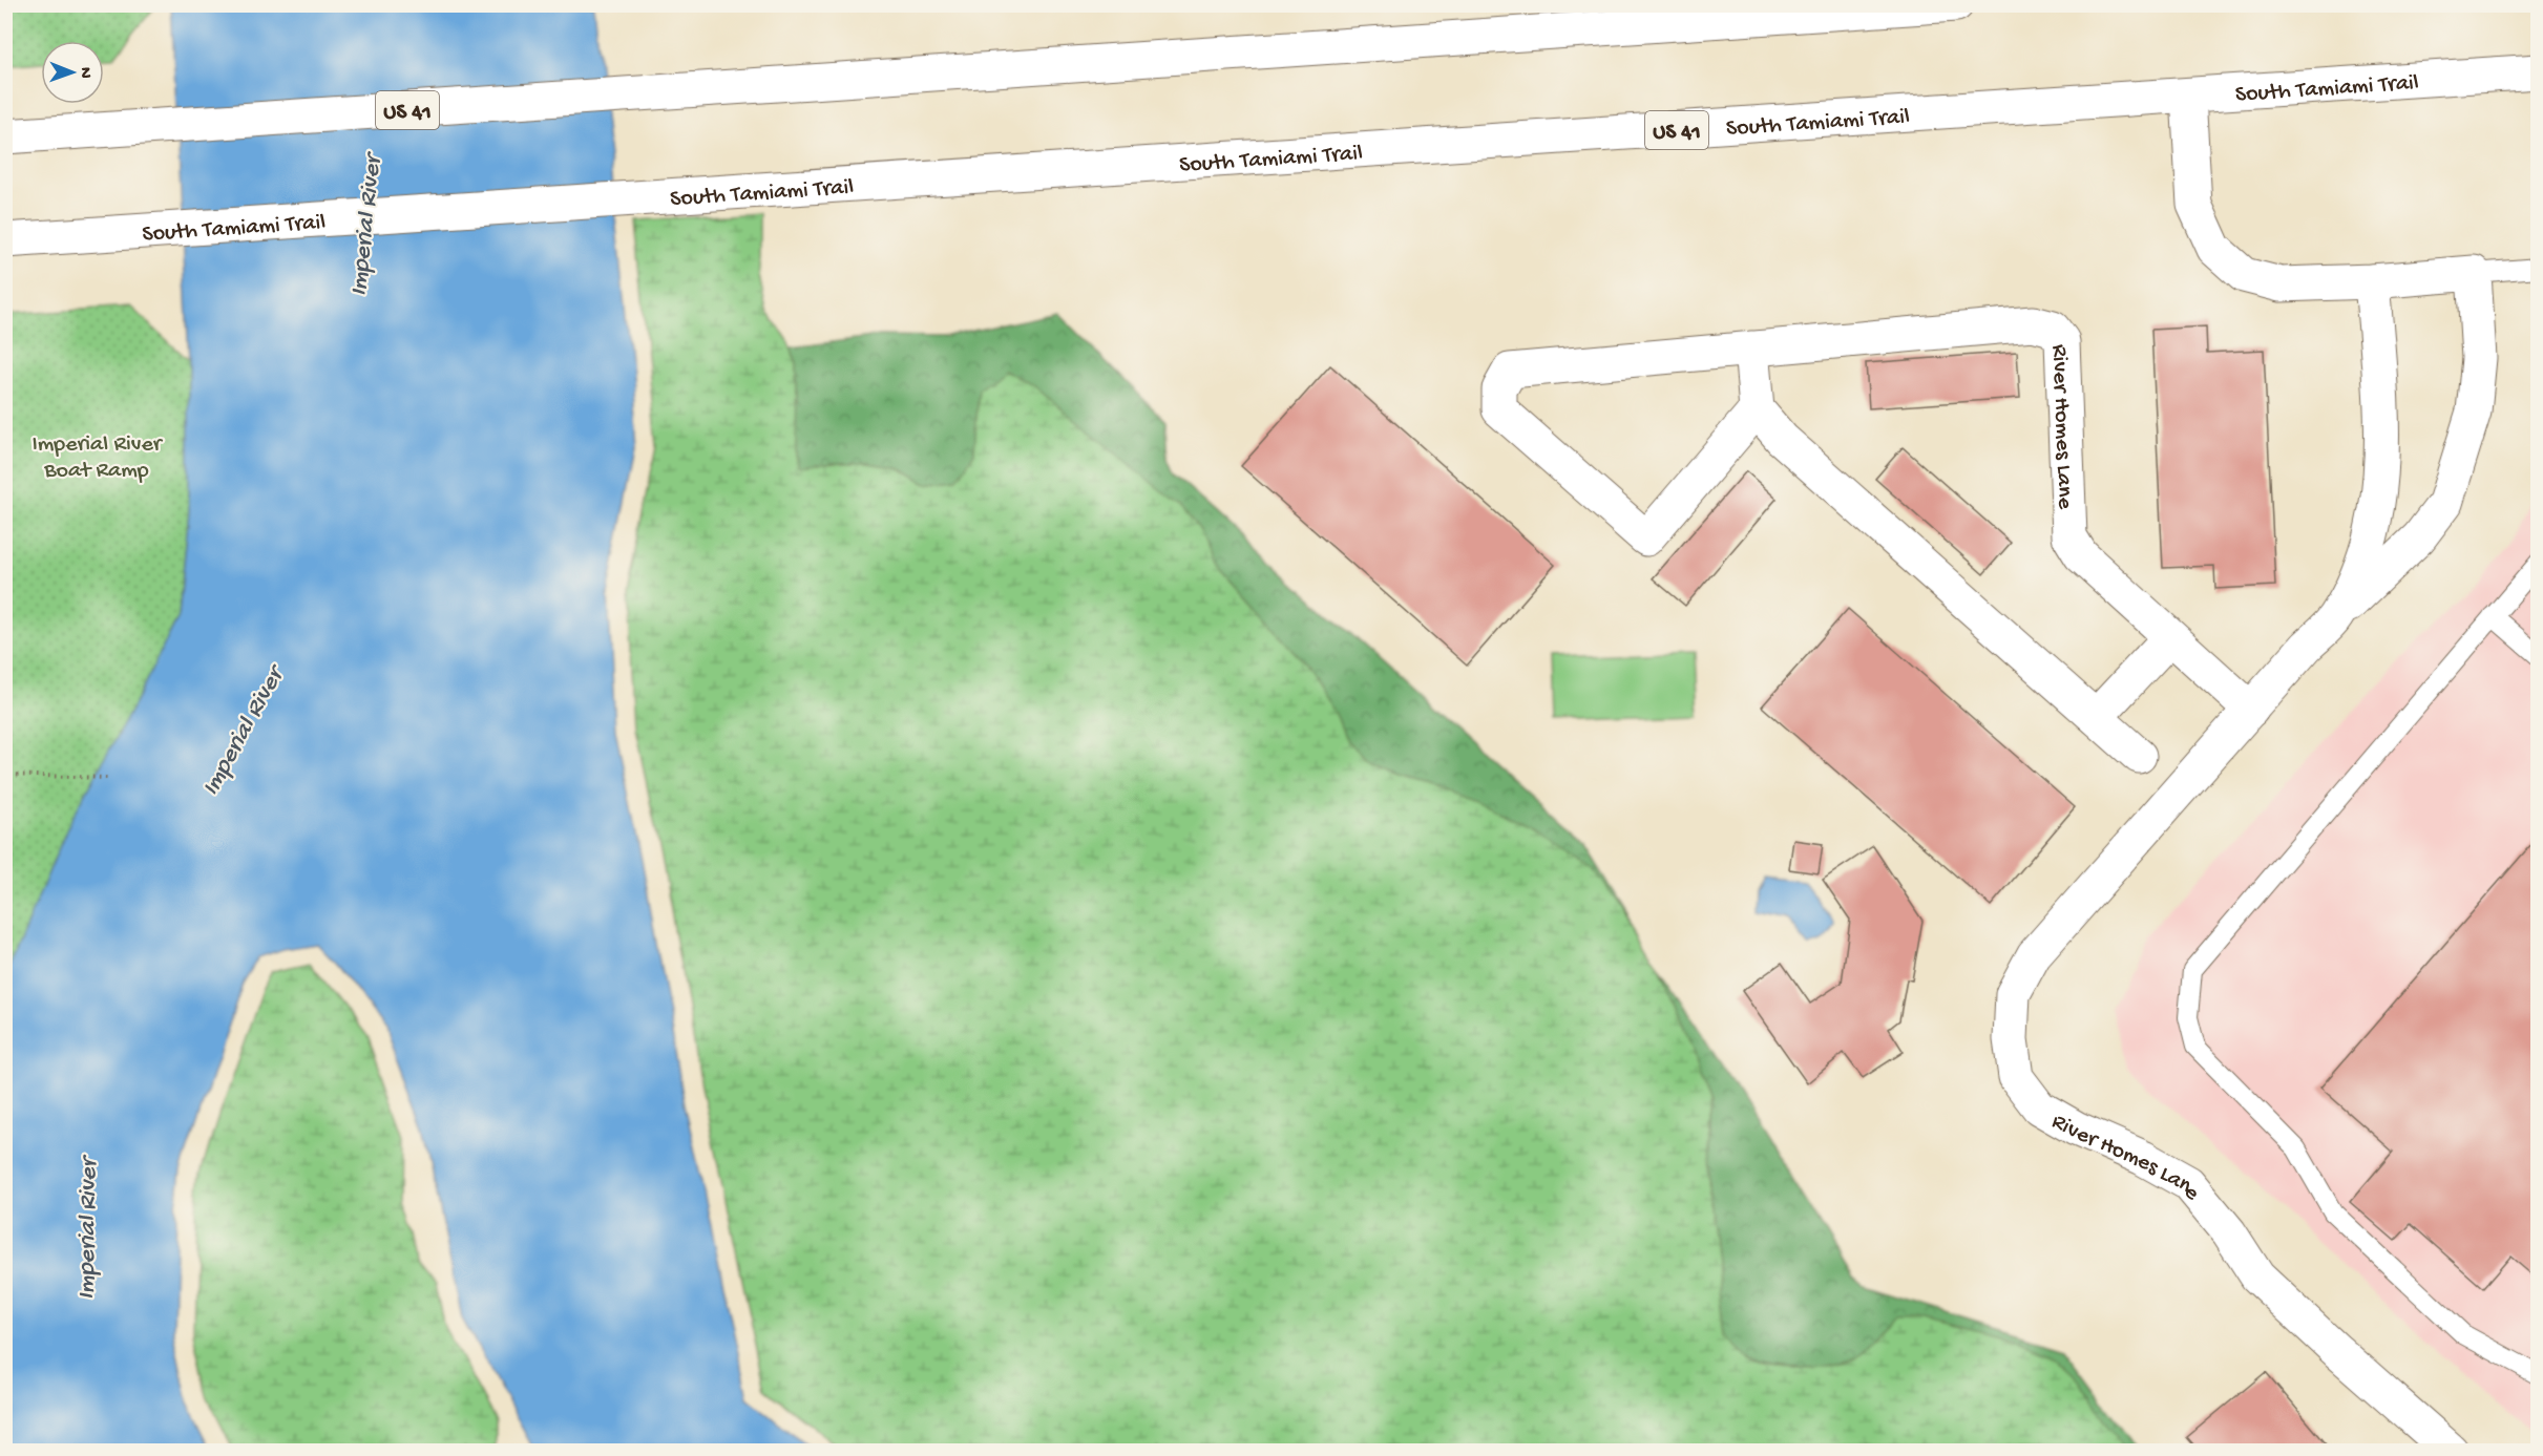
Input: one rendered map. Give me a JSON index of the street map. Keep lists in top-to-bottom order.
{
  "streets": {
    "main road": ["South Tamiami Trail", "US 41", "River Homes Lane"]
  },
  "water": ["Imperial River"],
  "parks": ["Imperial River Boat Ramp"],
  "north": "right"
}
